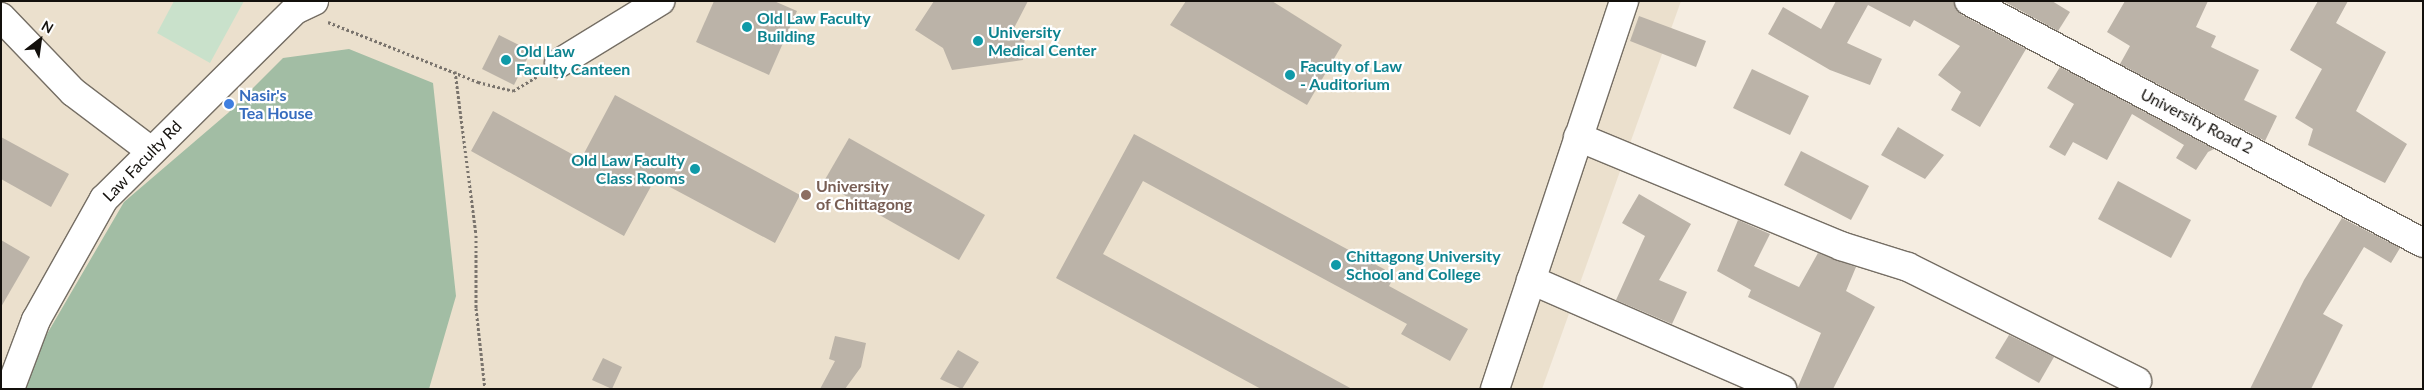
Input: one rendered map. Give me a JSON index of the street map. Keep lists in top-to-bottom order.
{
  "streets": {
    "street": ["University Road 2", "Law Faculty Rd"]
  },
  "places": [
    "Old Law Faculty Building",
    "University Medical Center",
    "Old Law Faculty Canteen",
    "Faculty of Law - Auditorium",
    "Nasir's Tea House",
    "Old Law Faculty Class Rooms",
    "University of Chittagong",
    "Chittagong University School and College"
  ],
  "north": "top right"
}
